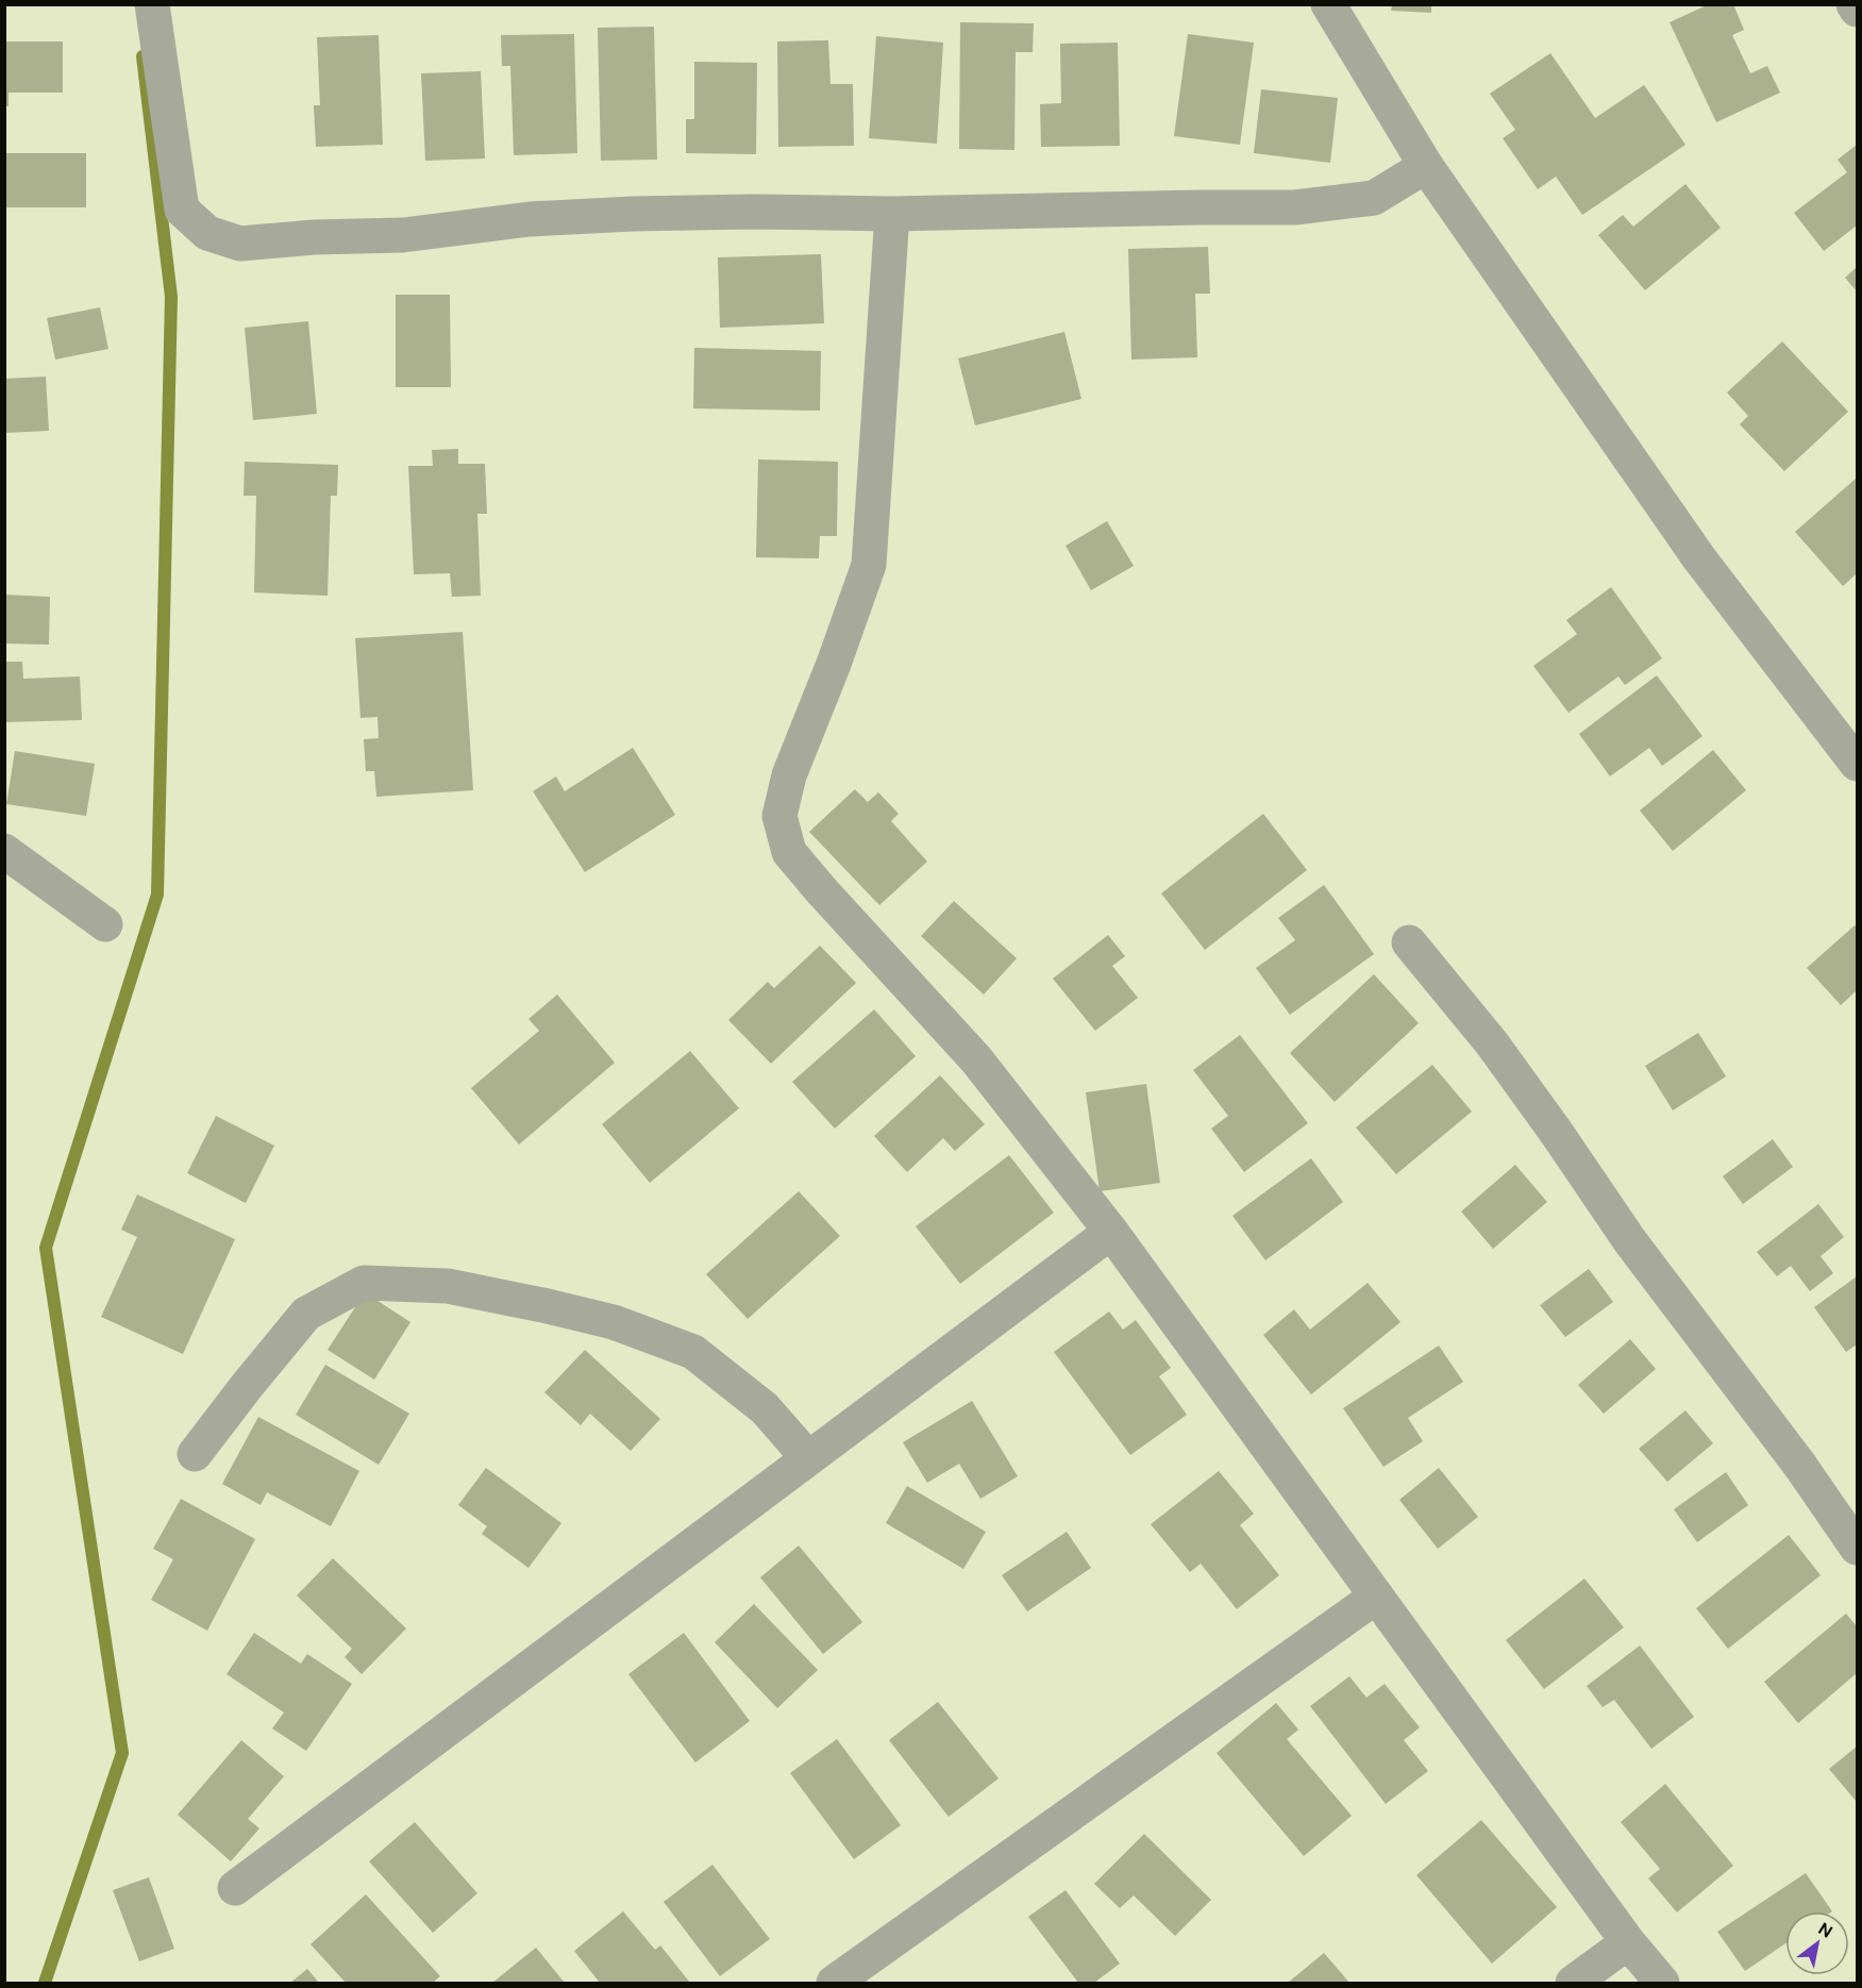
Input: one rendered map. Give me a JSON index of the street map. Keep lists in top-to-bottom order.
{
  "north": "top right"
}
